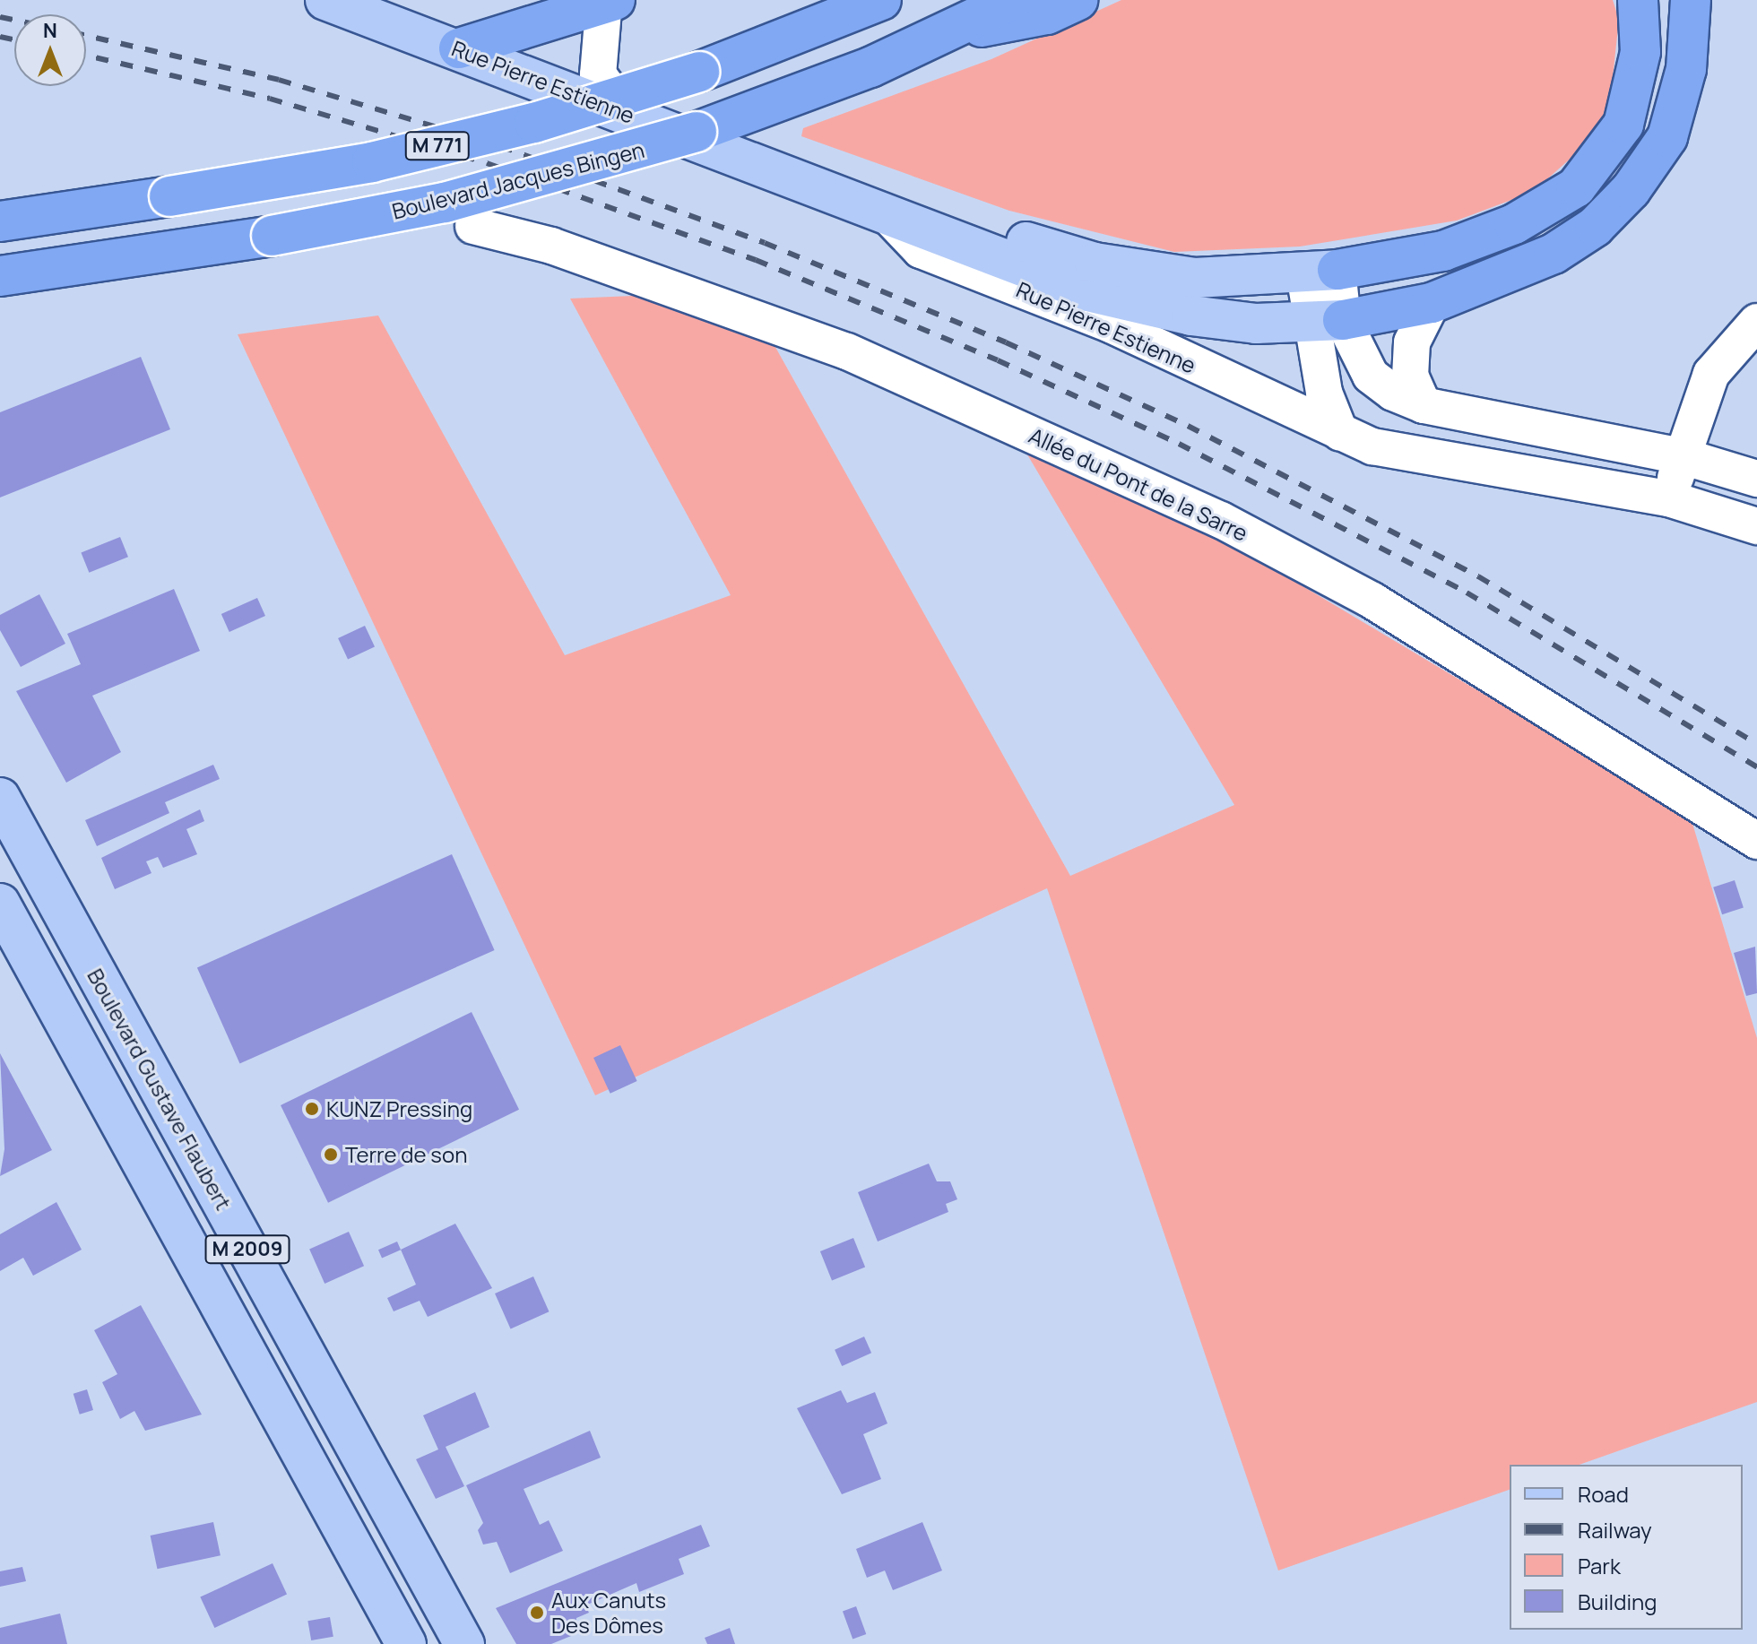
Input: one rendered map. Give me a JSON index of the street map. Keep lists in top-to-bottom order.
{
  "streets": {
    "highway": ["M 771", "Boulevard Jacques Bingen"],
    "main road": ["Rue Pierre Estienne", "Boulevard Gustave Flaubert", "M 2009"],
    "street": ["Allée du Pont de la Sarre"]
  },
  "places": ["KUNZ Pressing", "Terre de son", "Aux Canuts Des Dômes"],
  "legend": [
    "Road",
    "Railway",
    "Park",
    "Building"
  ],
  "north": "top"
}
